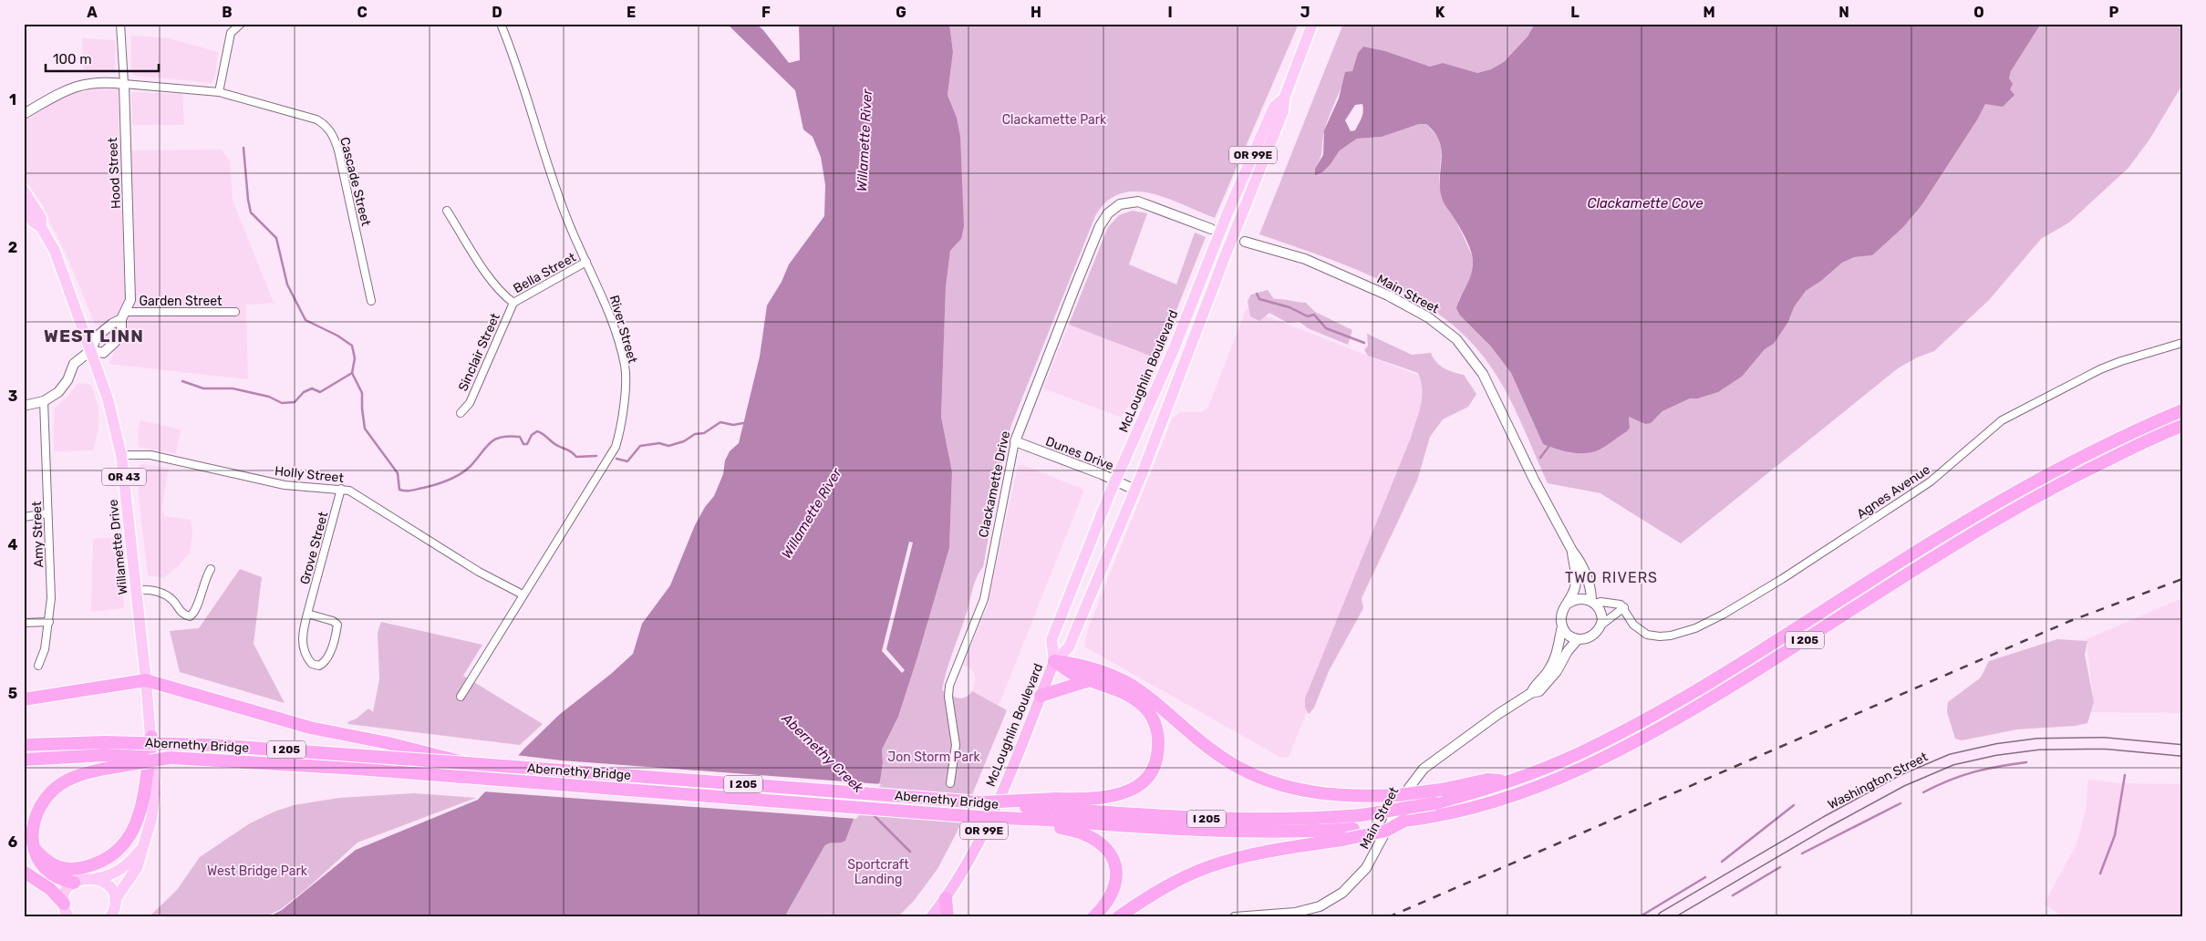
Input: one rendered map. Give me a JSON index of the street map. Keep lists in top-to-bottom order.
{
  "streets": {
    "highway": [
      "OR 99E",
      "McLoughlin Boulevard",
      "I 205",
      "Abernethy Bridge"
    ],
    "main road": ["OR 43", "Willamette Drive", "Washington Street"],
    "street": [
      "Hood Street",
      "Cascade Street",
      "Bella Street",
      "Main Street",
      "Garden Street",
      "River Street",
      "Sinclair Street",
      "Dunes Drive",
      "Holly Street",
      "Clackamette Drive",
      "Agnes Avenue",
      "Amy Street",
      "Grove Street"
    ]
  },
  "crossings": [
    ["Hood Street", "Cascade Street"],
    ["Hood Street", "Garden Street"],
    ["Hood Street", "Willamette Drive"],
    ["Bella Street", "River Street"],
    ["Bella Street", "Sinclair Street"],
    ["River Street", "Holly Street"],
    ["McLoughlin Boulevard", "Dunes Drive"],
    ["Dunes Drive", "Clackamette Drive"],
    ["Holly Street", "Willamette Drive"],
    ["Holly Street", "Grove Street"],
    ["OR 43", "Willamette Drive"],
    ["I 205", "Abernethy Bridge"]
  ],
  "districts": ["WEST LINN", "TWO RIVERS"],
  "water": ["Willamette River", "Clackamette Cove", "Abernethy Creek"],
  "parks": [
    "Clackamette Park",
    "Jon Storm Park",
    "Sportcraft Landing",
    "West Bridge Park"
  ],
  "scale_bar": "100 m",
  "grid": {
    "columns": [
      "A",
      "B",
      "C",
      "D",
      "E",
      "F",
      "G",
      "H",
      "I",
      "J",
      "K",
      "L",
      "M",
      "N",
      "O",
      "P"
    ],
    "rows": [
      "1",
      "2",
      "3",
      "4",
      "5",
      "6"
    ]
  }
}
